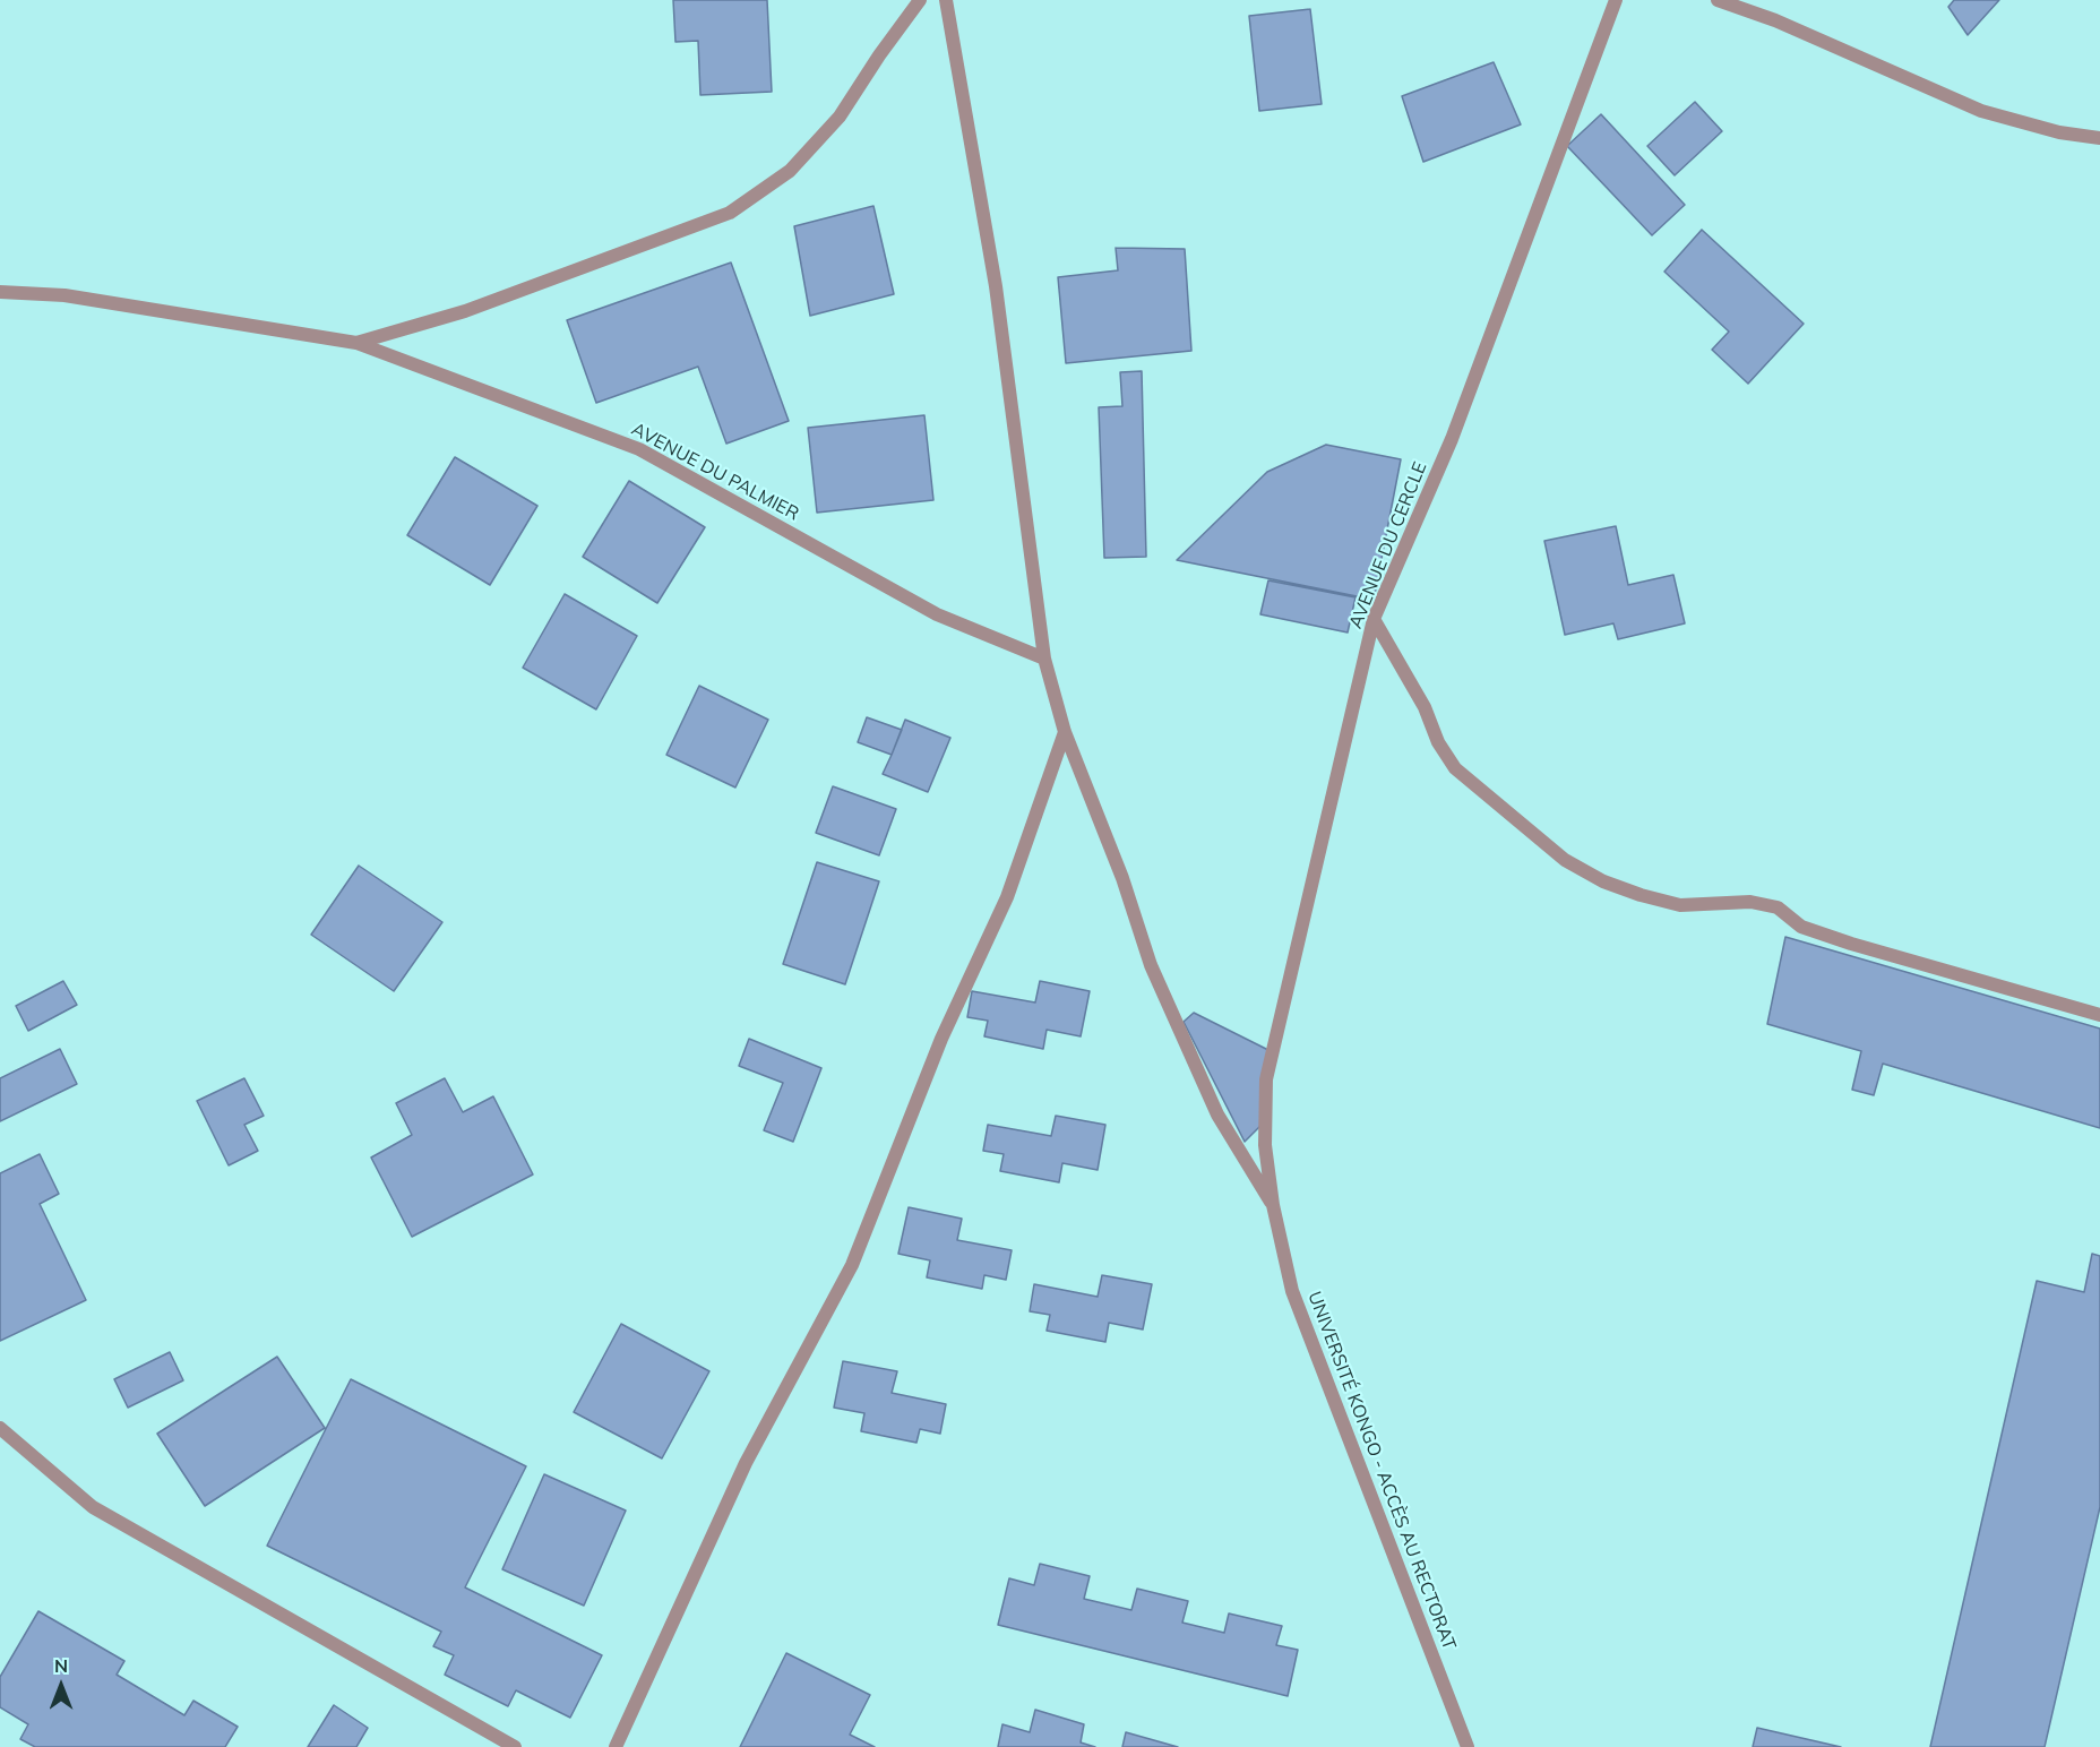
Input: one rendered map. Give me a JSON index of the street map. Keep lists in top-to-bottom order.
{
  "streets": {
    "street": ["AVENUE DU PALMIER", "AVENUE DU CERCLE", "UNIVERSITÉ KONGO - ACCÈS AU RECTORAT"]
  },
  "crossings": [
    ["AVENUE DU CERCLE", "UNIVERSITÉ KONGO - ACCÈS AU RECTORAT"]
  ],
  "north": "top"
}
